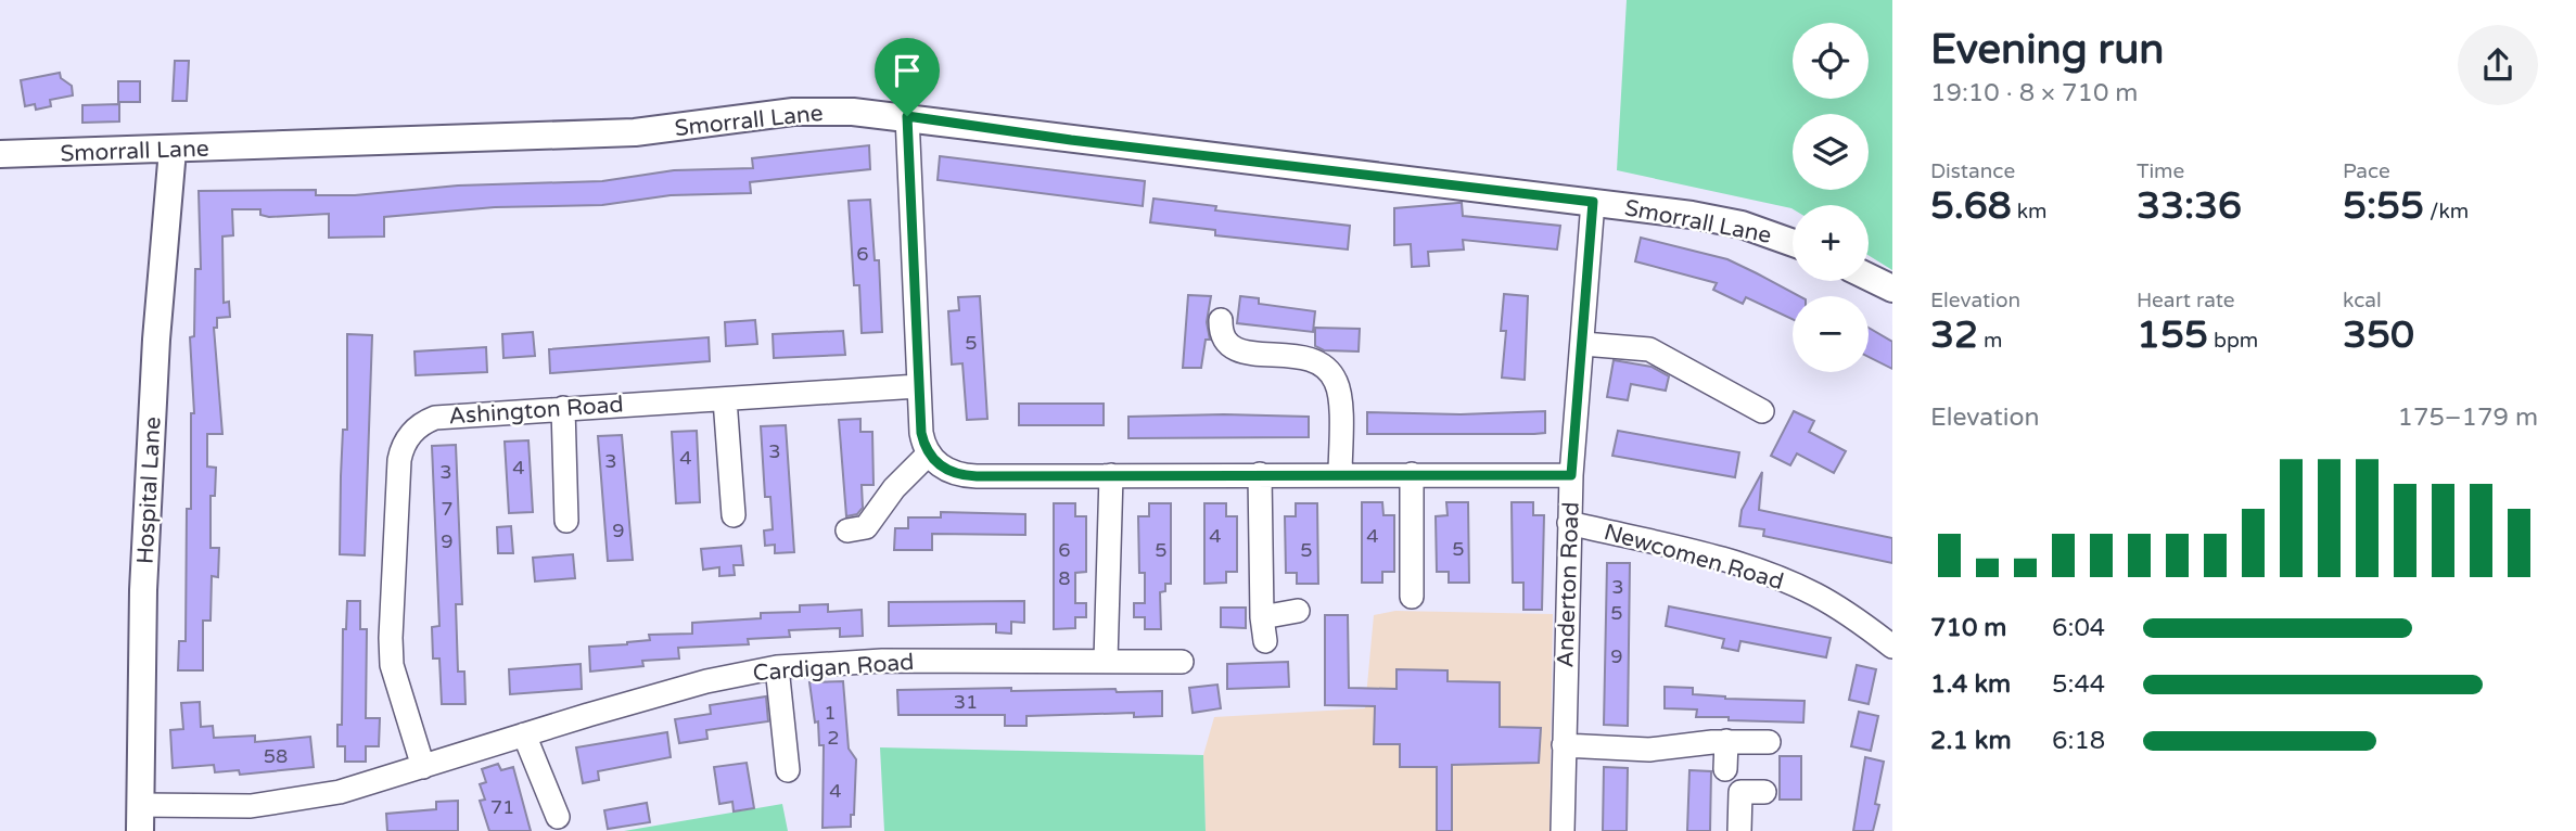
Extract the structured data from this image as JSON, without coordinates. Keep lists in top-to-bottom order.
{
  "streets": {
    "street": [
      "Smorrall Lane",
      "Ashington Road",
      "Hospital Lane",
      "Newcomen Road",
      "Anderton Road",
      "Cardigan Road"
    ]
  },
  "crossings": [
    ["Smorrall Lane", "Hospital Lane"],
    ["Smorrall Lane", "Anderton Road"],
    ["Ashington Road", "Cardigan Road"],
    ["Hospital Lane", "Cardigan Road"],
    ["Newcomen Road", "Anderton Road"]
  ],
  "house_numbers": [
    "6",
    "5",
    "3",
    "4",
    "3",
    "4",
    "3",
    "7",
    "9",
    "4",
    "4",
    "9",
    "5",
    "6",
    "5",
    "5",
    "8",
    "3",
    "5",
    "9",
    "31",
    "1",
    "2",
    "58",
    "4",
    "71"
  ],
  "page": {
    "heading": ["Evening run", "19:10 · 8 × 710 m"],
    "map_buttons": ["+", "−"],
    "stats": [
      ["Distance", "5.68 km"],
      ["Time", "33:36"],
      ["Pace", "5:55 /km"],
      ["Elevation", "32 m"],
      ["Heart rate", "155 bpm"],
      ["kcal", "350"]
    ],
    "chart": ["Elevation", "175–179 m"],
    "list": [
      {
        "name": "710 m",
        "note": "6:04"
      },
      {
        "name": "1.4 km",
        "note": "5:44"
      },
      {
        "name": "2.1 km",
        "note": "6:18"
      }
    ]
  }
}
